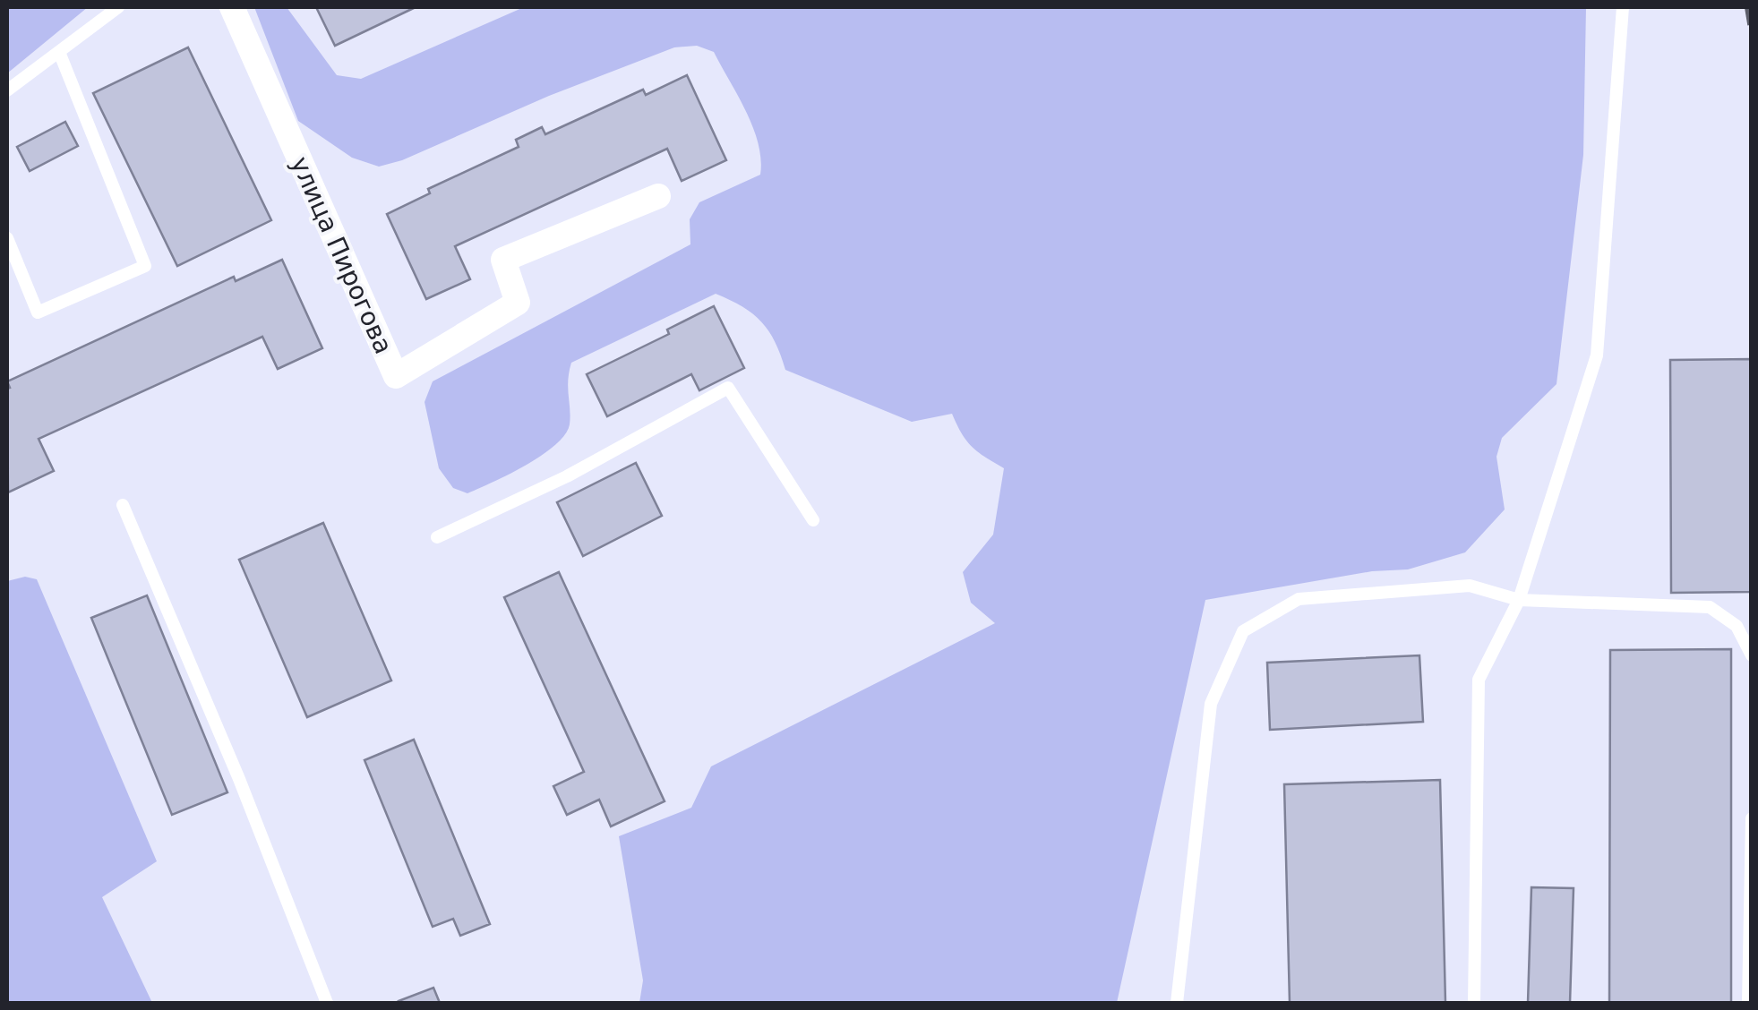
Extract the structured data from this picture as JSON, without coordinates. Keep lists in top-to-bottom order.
{
  "streets": {
    "street": ["улица Пирогова"]
  }
}
